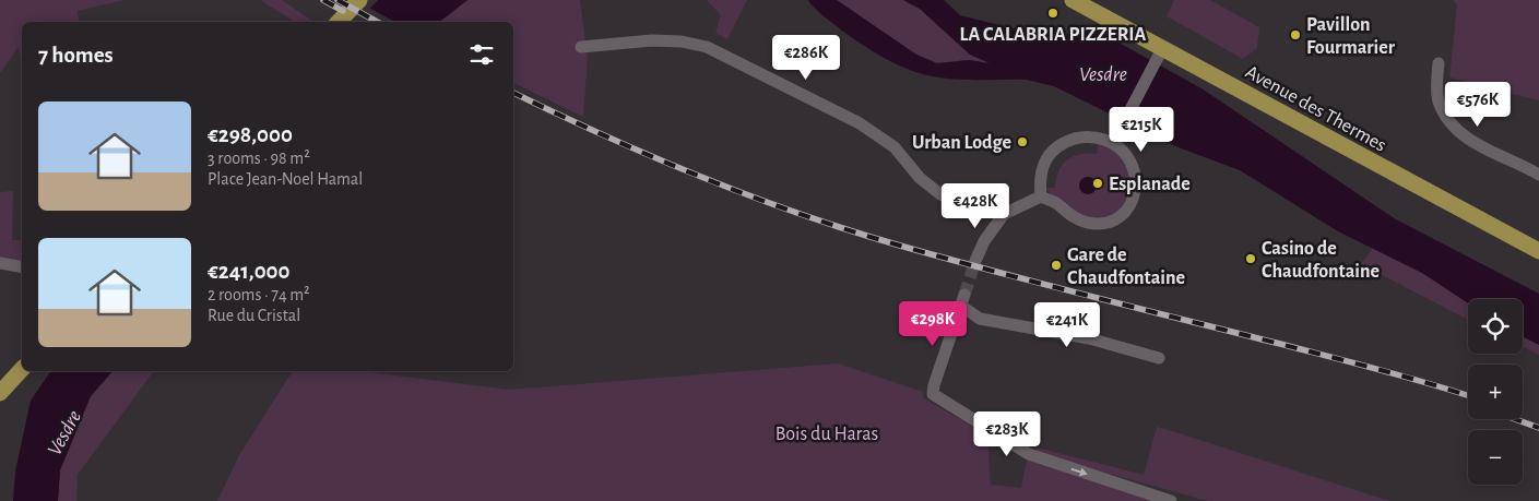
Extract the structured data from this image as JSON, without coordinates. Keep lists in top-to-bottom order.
{
  "streets": {
    "main road": ["Avenue des Thermes"]
  },
  "water": ["Vesdre"],
  "parks": ["Bois du Haras"],
  "places": [
    "LA CALABRIA PIZZERIA",
    "Pavillon Fourmarier",
    "Urban Lodge",
    "Esplanade",
    "Casino de Chaudfontaine",
    "Gare de Chaudfontaine"
  ],
  "page": {
    "heading": "7 homes",
    "price": [
      "€286K",
      "€576K",
      "€215K",
      "€428K",
      "€298K",
      "€241K",
      "€283K"
    ],
    "list": [
      {
        "name": "€298,000",
        "note": "3 rooms · 98 m² · Place Jean-Noel Hamal"
      },
      {
        "name": "€241,000",
        "note": "2 rooms · 74 m² · Rue du Cristal"
      }
    ],
    "map_buttons": ["+", "−"]
  }
}
